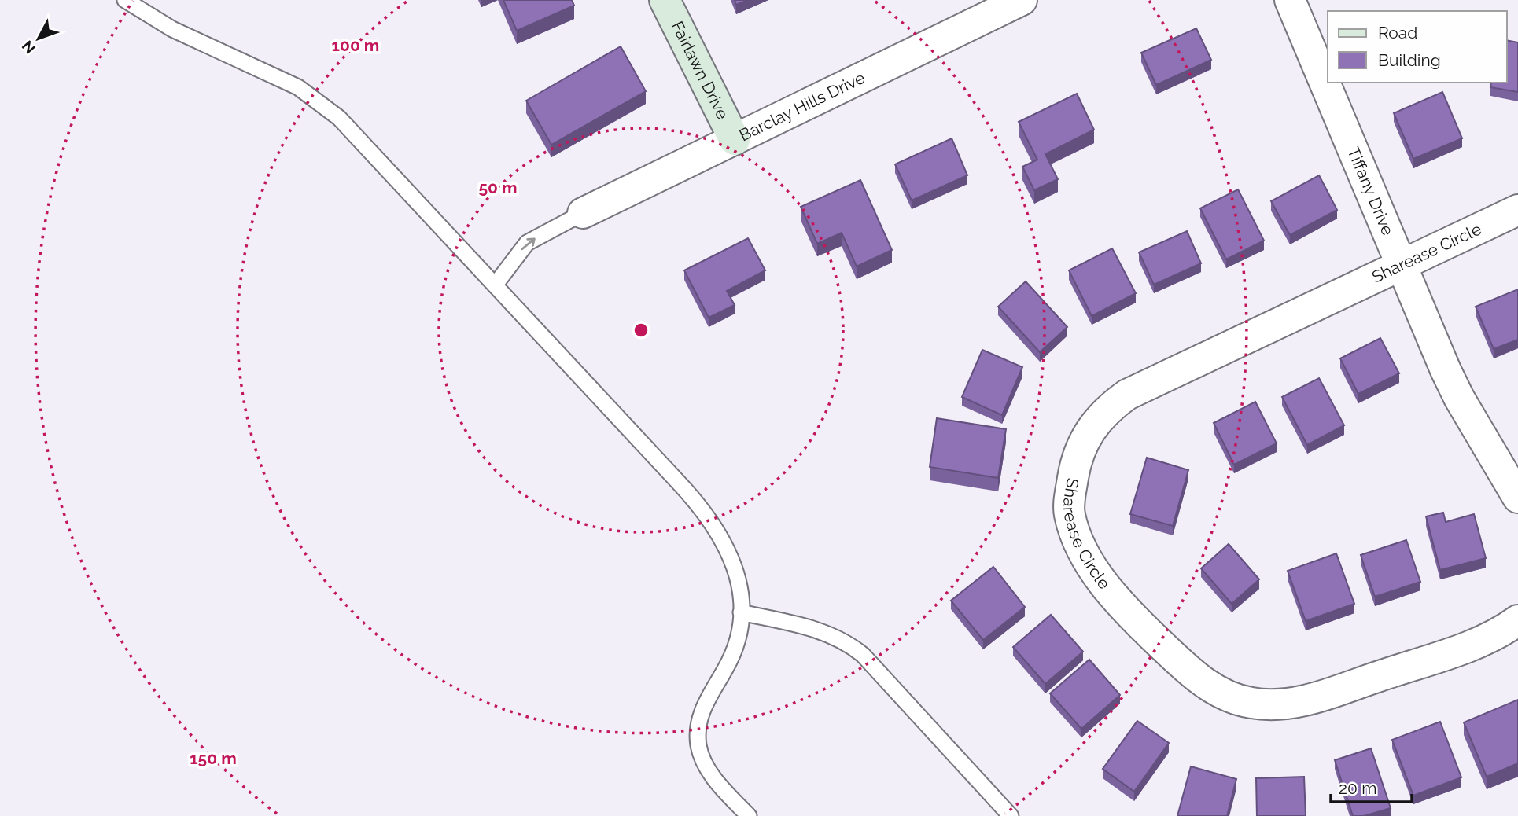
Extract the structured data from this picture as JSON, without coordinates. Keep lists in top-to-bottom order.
{
  "streets": {
    "street": [
      "Fairlawn Drive",
      "Barclay Hills Drive",
      "Tiffany Drive",
      "Sharease Circle"
    ]
  },
  "crossings": [
    ["Fairlawn Drive", "Barclay Hills Drive"],
    ["Tiffany Drive", "Sharease Circle"]
  ],
  "legend": ["Road", "Building"],
  "scale_bar": "20 m",
  "north": "bottom left",
  "rings": ["100 m", "50 m", "150 m"]
}
